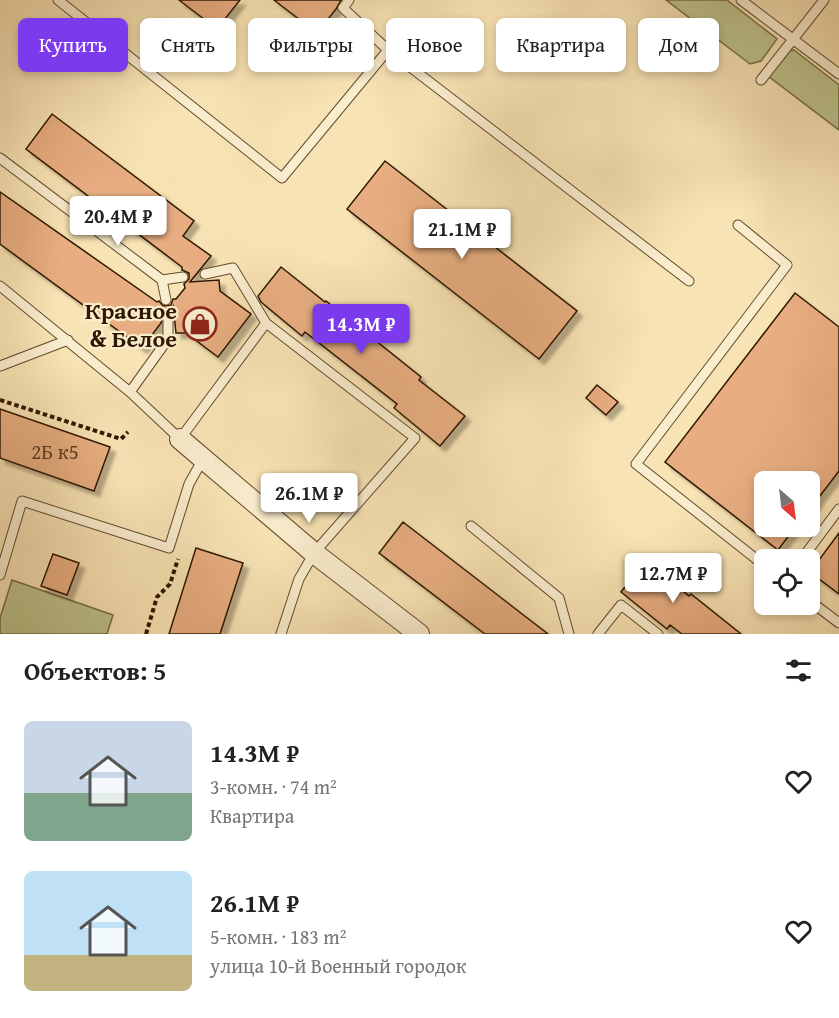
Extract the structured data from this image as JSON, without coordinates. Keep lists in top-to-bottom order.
{
  "places": {
    "shop": ["Красное & Белое"]
  },
  "house_numbers": ["2Б к5"],
  "north": "bottom right",
  "page": {
    "chip": [
      "Купить",
      "Снять",
      "Фильтры",
      "Новое",
      "Квартира",
      "Дом"
    ],
    "price": [
      "20.4M ₽",
      "21.1M ₽",
      "14.3M ₽",
      "26.1M ₽",
      "12.7M ₽"
    ],
    "heading": "Объектов: 5",
    "list": [
      {
        "name": "14.3M ₽",
        "note": "3-комн. · 74 m² · Квартира"
      },
      {
        "name": "26.1M ₽",
        "note": "5-комн. · 183 m² · улица 10-й Военный городок"
      }
    ]
  }
}
